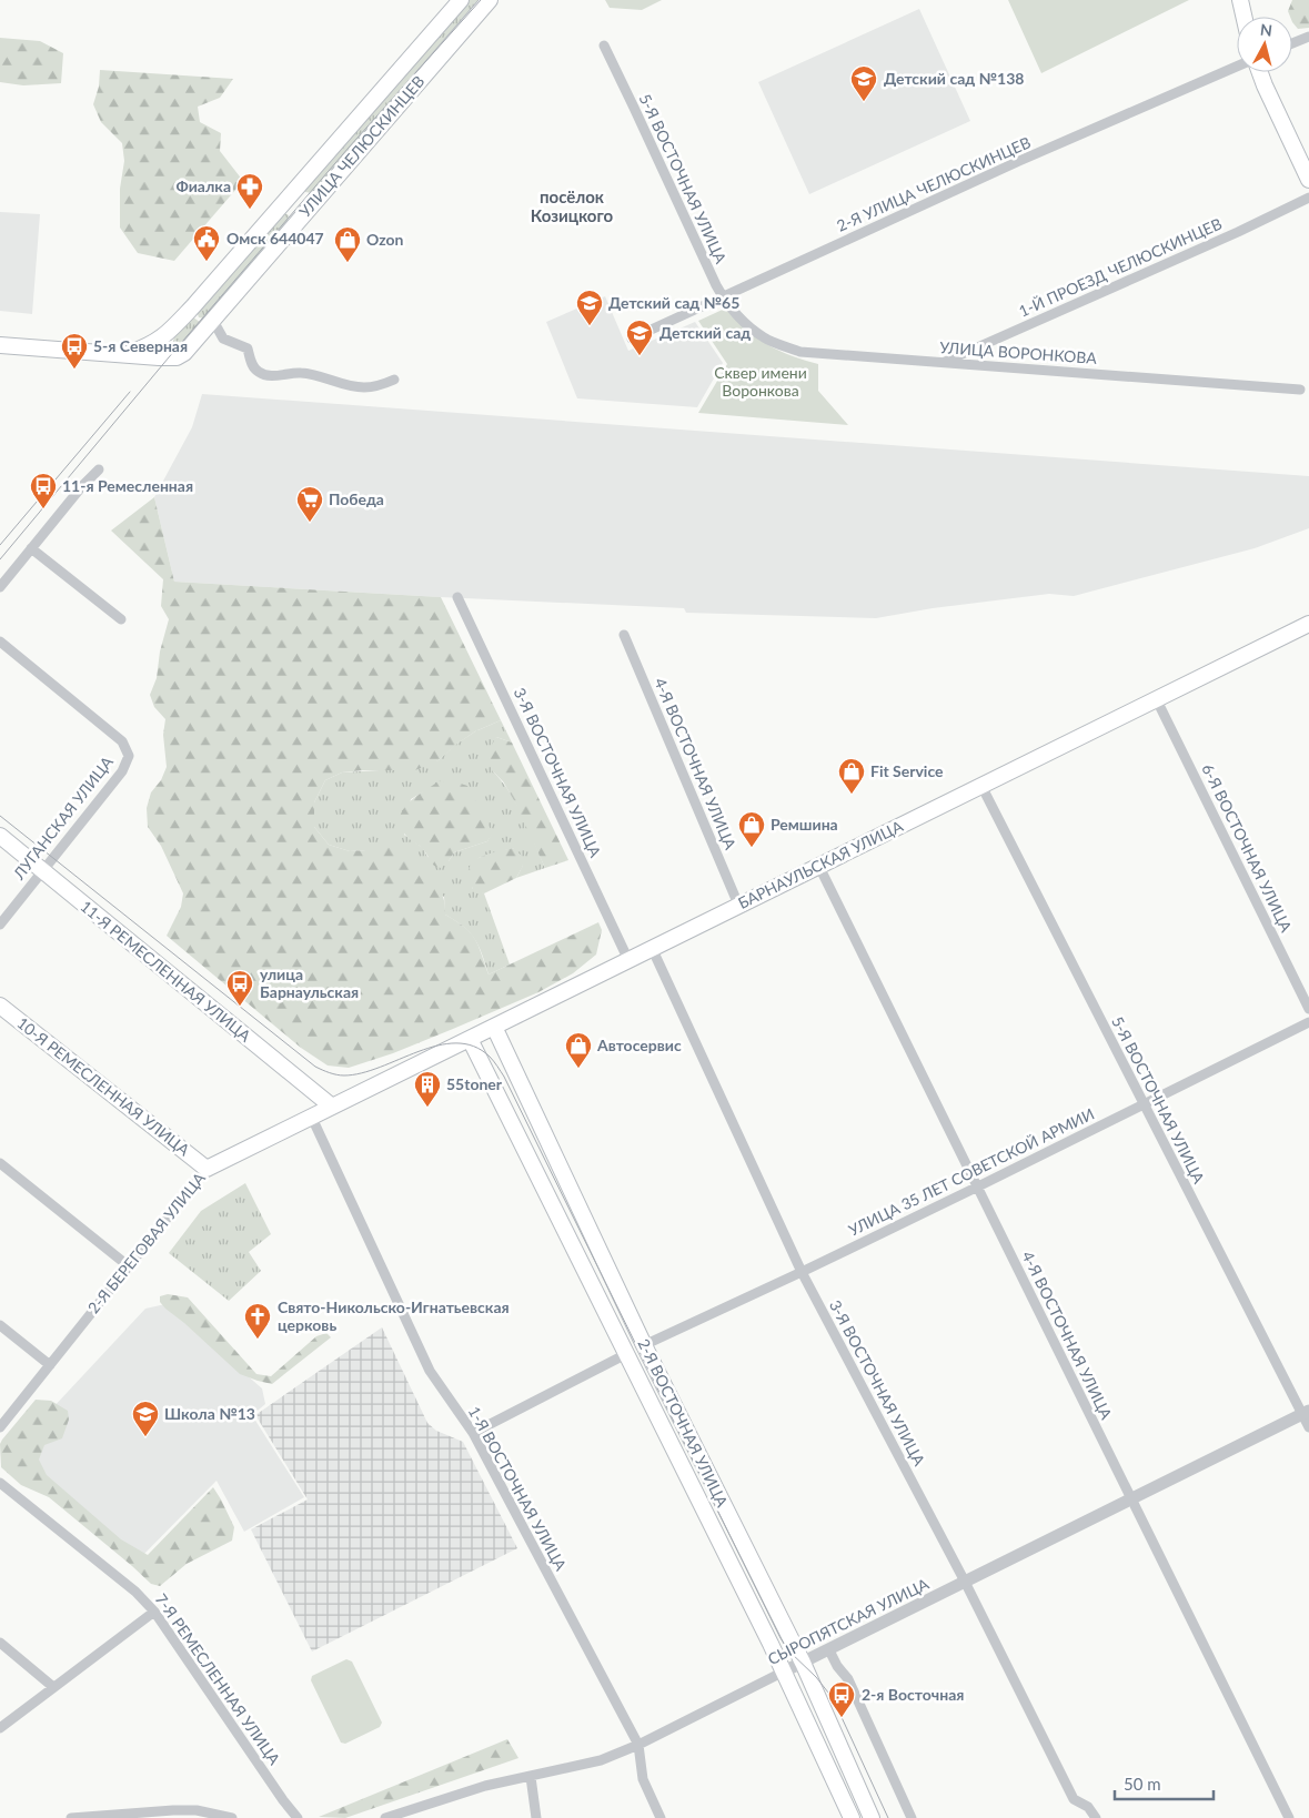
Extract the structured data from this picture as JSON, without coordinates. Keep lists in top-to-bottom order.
{
  "streets": {
    "main road": [
      "УЛИЦА ЧЕЛЮСКИНЦЕВ",
      "БАРНАУЛЬСКАЯ УЛИЦА",
      "11-Я РЕМЕСЛЕННАЯ УЛИЦА",
      "10-Я РЕМЕСЛЕННАЯ УЛИЦА",
      "2-Я БЕРЕГОВАЯ УЛИЦА",
      "2-Я ВОСТОЧНАЯ УЛИЦА"
    ],
    "street": [
      "5-Я ВОСТОЧНАЯ УЛИЦА",
      "2-Я УЛИЦА ЧЕЛЮСКИНЦЕВ",
      "1-Й ПРОЕЗД ЧЕЛЮСКИНЦЕВ",
      "УЛИЦА ВОРОНКОВА",
      "4-Я ВОСТОЧНАЯ УЛИЦА",
      "3-Я ВОСТОЧНАЯ УЛИЦА",
      "ЛУГАНСКАЯ УЛИЦА",
      "6-Я ВОСТОЧНАЯ УЛИЦА",
      "УЛИЦА 35 ЛЕТ СОВЕТСКОЙ АРМИИ",
      "1-Я ВОСТОЧНАЯ УЛИЦА",
      "СЫРОПЯТСКАЯ УЛИЦА",
      "7-Я РЕМЕСЛЕННАЯ УЛИЦА"
    ]
  },
  "crossings": [
    ["5-Я ВОСТОЧНАЯ УЛИЦА", "2-Я УЛИЦА ЧЕЛЮСКИНЦЕВ"],
    ["5-Я ВОСТОЧНАЯ УЛИЦА", "УЛИЦА ВОРОНКОВА"],
    ["5-Я ВОСТОЧНАЯ УЛИЦА", "БАРНАУЛЬСКАЯ УЛИЦА"],
    ["5-Я ВОСТОЧНАЯ УЛИЦА", "УЛИЦА 35 ЛЕТ СОВЕТСКОЙ АРМИИ"],
    ["5-Я ВОСТОЧНАЯ УЛИЦА", "СЫРОПЯТСКАЯ УЛИЦА"],
    ["1-Й ПРОЕЗД ЧЕЛЮСКИНЦЕВ", "УЛИЦА ВОРОНКОВА"],
    ["4-Я ВОСТОЧНАЯ УЛИЦА", "БАРНАУЛЬСКАЯ УЛИЦА"],
    ["4-Я ВОСТОЧНАЯ УЛИЦА", "УЛИЦА 35 ЛЕТ СОВЕТСКОЙ АРМИИ"],
    ["4-Я ВОСТОЧНАЯ УЛИЦА", "СЫРОПЯТСКАЯ УЛИЦА"],
    ["3-Я ВОСТОЧНАЯ УЛИЦА", "БАРНАУЛЬСКАЯ УЛИЦА"],
    ["3-Я ВОСТОЧНАЯ УЛИЦА", "УЛИЦА 35 ЛЕТ СОВЕТСКОЙ АРМИИ"],
    ["3-Я ВОСТОЧНАЯ УЛИЦА", "СЫРОПЯТСКАЯ УЛИЦА"],
    ["ЛУГАНСКАЯ УЛИЦА", "11-Я РЕМЕСЛЕННАЯ УЛИЦА"],
    ["6-Я ВОСТОЧНАЯ УЛИЦА", "БАРНАУЛЬСКАЯ УЛИЦА"],
    ["БАРНАУЛЬСКАЯ УЛИЦА", "11-Я РЕМЕСЛЕННАЯ УЛИЦА"],
    ["БАРНАУЛЬСКАЯ УЛИЦА", "2-Я БЕРЕГОВАЯ УЛИЦА"],
    ["БАРНАУЛЬСКАЯ УЛИЦА", "2-Я ВОСТОЧНАЯ УЛИЦА"],
    ["11-Я РЕМЕСЛЕННАЯ УЛИЦА", "2-Я БЕРЕГОВАЯ УЛИЦА"],
    ["10-Я РЕМЕСЛЕННАЯ УЛИЦА", "2-Я БЕРЕГОВАЯ УЛИЦА"],
    ["УЛИЦА 35 ЛЕТ СОВЕТСКОЙ АРМИИ", "2-Я ВОСТОЧНАЯ УЛИЦА"],
    ["2-Я БЕРЕГОВАЯ УЛИЦА", "1-Я ВОСТОЧНАЯ УЛИЦА"],
    ["2-Я ВОСТОЧНАЯ УЛИЦА", "СЫРОПЯТСКАЯ УЛИЦА"],
    ["1-Я ВОСТОЧНАЯ УЛИЦА", "СЫРОПЯТСКАЯ УЛИЦА"]
  ],
  "districts": ["посёлок Козицкого"],
  "parks": ["Сквер имени Воронкова"],
  "places": {
    "school or university": [
      "Детский сад №138",
      "Детский сад №65",
      "Детский сад",
      "Школа №13"
    ],
    "pharmacy": ["Фиалка"],
    "public building": ["Омск 644047"],
    "shop": [
      "Ozon",
      "Fit Service",
      "Ремшина",
      "Автосервис"
    ],
    "bus stop": [
      "5-я Северная",
      "11-я Ремесленная",
      "улица Барнаульская",
      "2-я Восточная"
    ],
    "supermarket": ["Победа"],
    "building": ["55toner"],
    "church": ["Свято-Никольско-Игнатьевская церковь"]
  },
  "scale_bar": "50 m",
  "north": "top"
}
